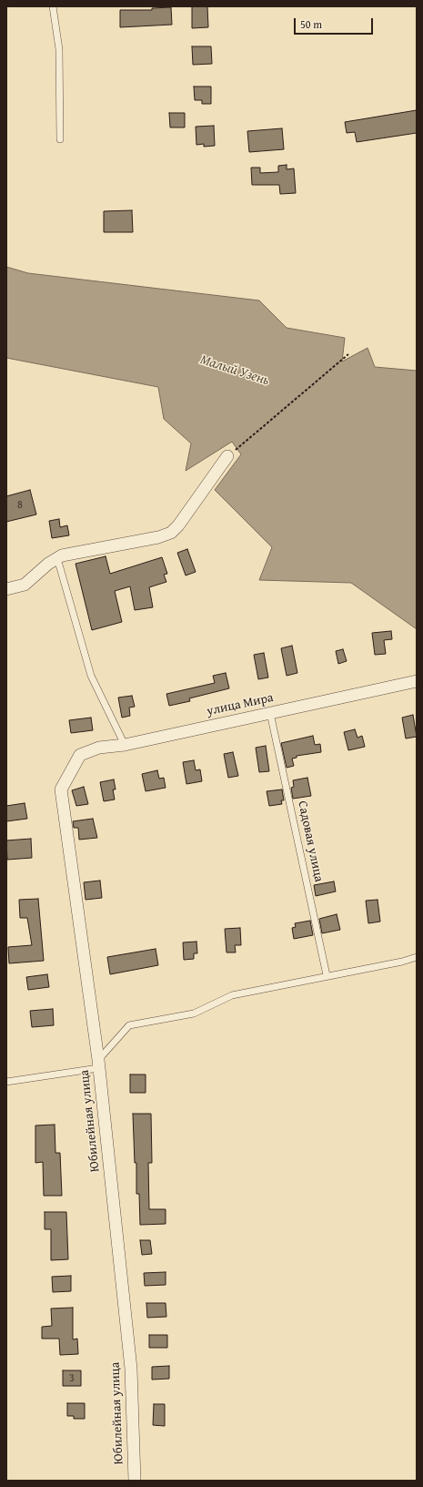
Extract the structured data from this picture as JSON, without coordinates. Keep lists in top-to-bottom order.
{
  "streets": {
    "street": ["улица Мира", "Юбилейная улица"],
    "lane": ["Садовая улица"]
  },
  "crossings": [
    ["улица Мира", "Садовая улица"],
    ["улица Мира", "Юбилейная улица"]
  ],
  "water": ["Малый Узень"],
  "house_numbers": ["8", "3"],
  "scale_bar": "50 m"
}
